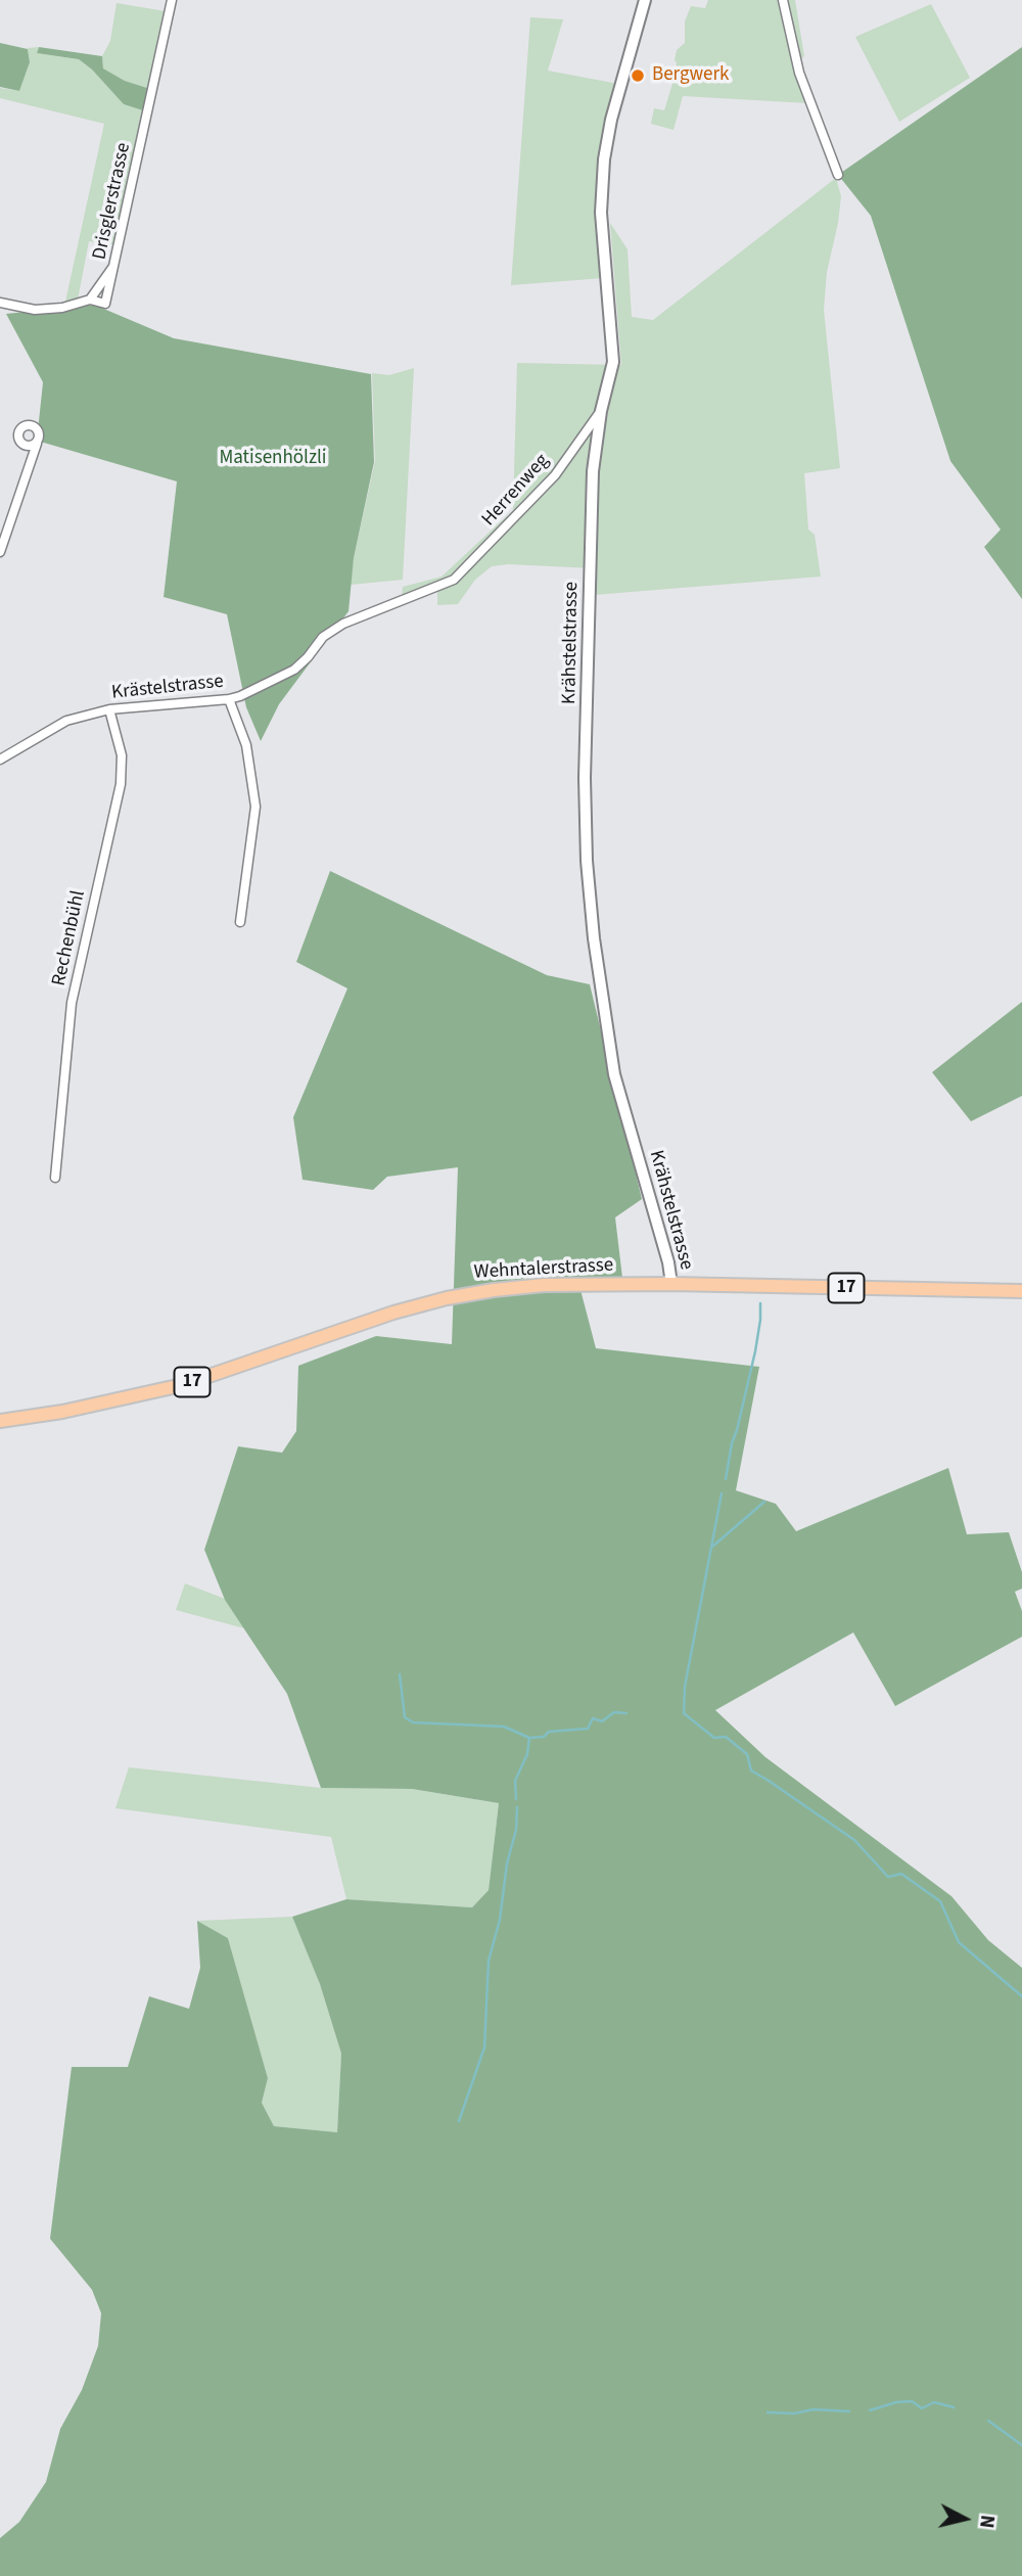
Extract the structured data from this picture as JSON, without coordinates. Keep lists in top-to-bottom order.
{
  "streets": {
    "main road": ["Krähstelstrasse", "Wehntalerstrasse", "17"],
    "street": [
      "Drisglerstrasse",
      "Herrenweg",
      "Krästelstrasse",
      "Rechenbühl"
    ]
  },
  "crossings": [
    ["Herrenweg", "Krähstelstrasse"],
    ["Herrenweg", "Krästelstrasse"],
    ["Krähstelstrasse", "Wehntalerstrasse"],
    ["Krästelstrasse", "Rechenbühl"]
  ],
  "parks": ["Matisenhölzli"],
  "places": ["Bergwerk"],
  "north": "right"
}
